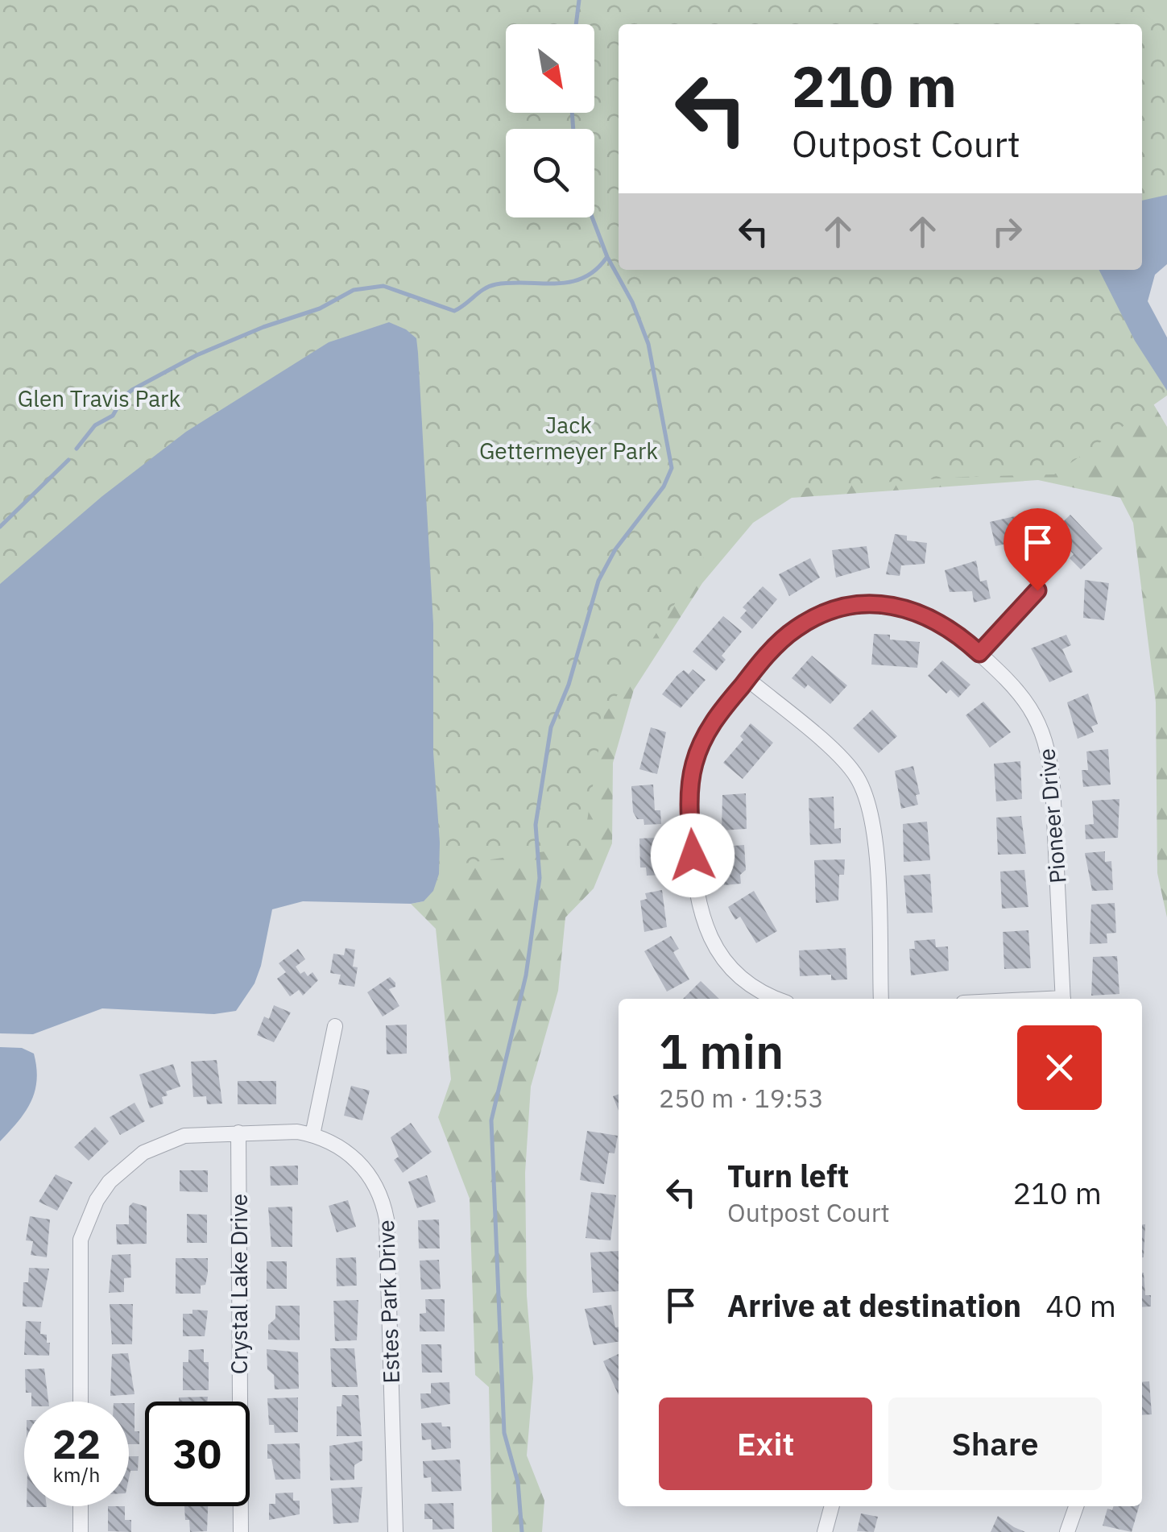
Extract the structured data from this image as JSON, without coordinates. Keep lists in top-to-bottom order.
{
  "streets": {
    "street": ["Pioneer Drive", "Crystal Lake Drive", "Estes Park Drive"]
  },
  "parks": ["Glen Travis Park", "Jack Gettermeyer Park"],
  "north": "bottom right",
  "page": {
    "turn": ["210 m", "Outpost Court"],
    "heading": ["1 min", "250 m · 19:53"],
    "list": [
      {
        "name": "Turn left",
        "note": "Outpost Court",
        "value": "210 m"
      },
      {
        "name": "Arrive at destination",
        "value": "40 m"
      }
    ],
    "buttons": ["Exit", "Share"],
    "speed": "22 km/h",
    "limit": "30"
  }
}
